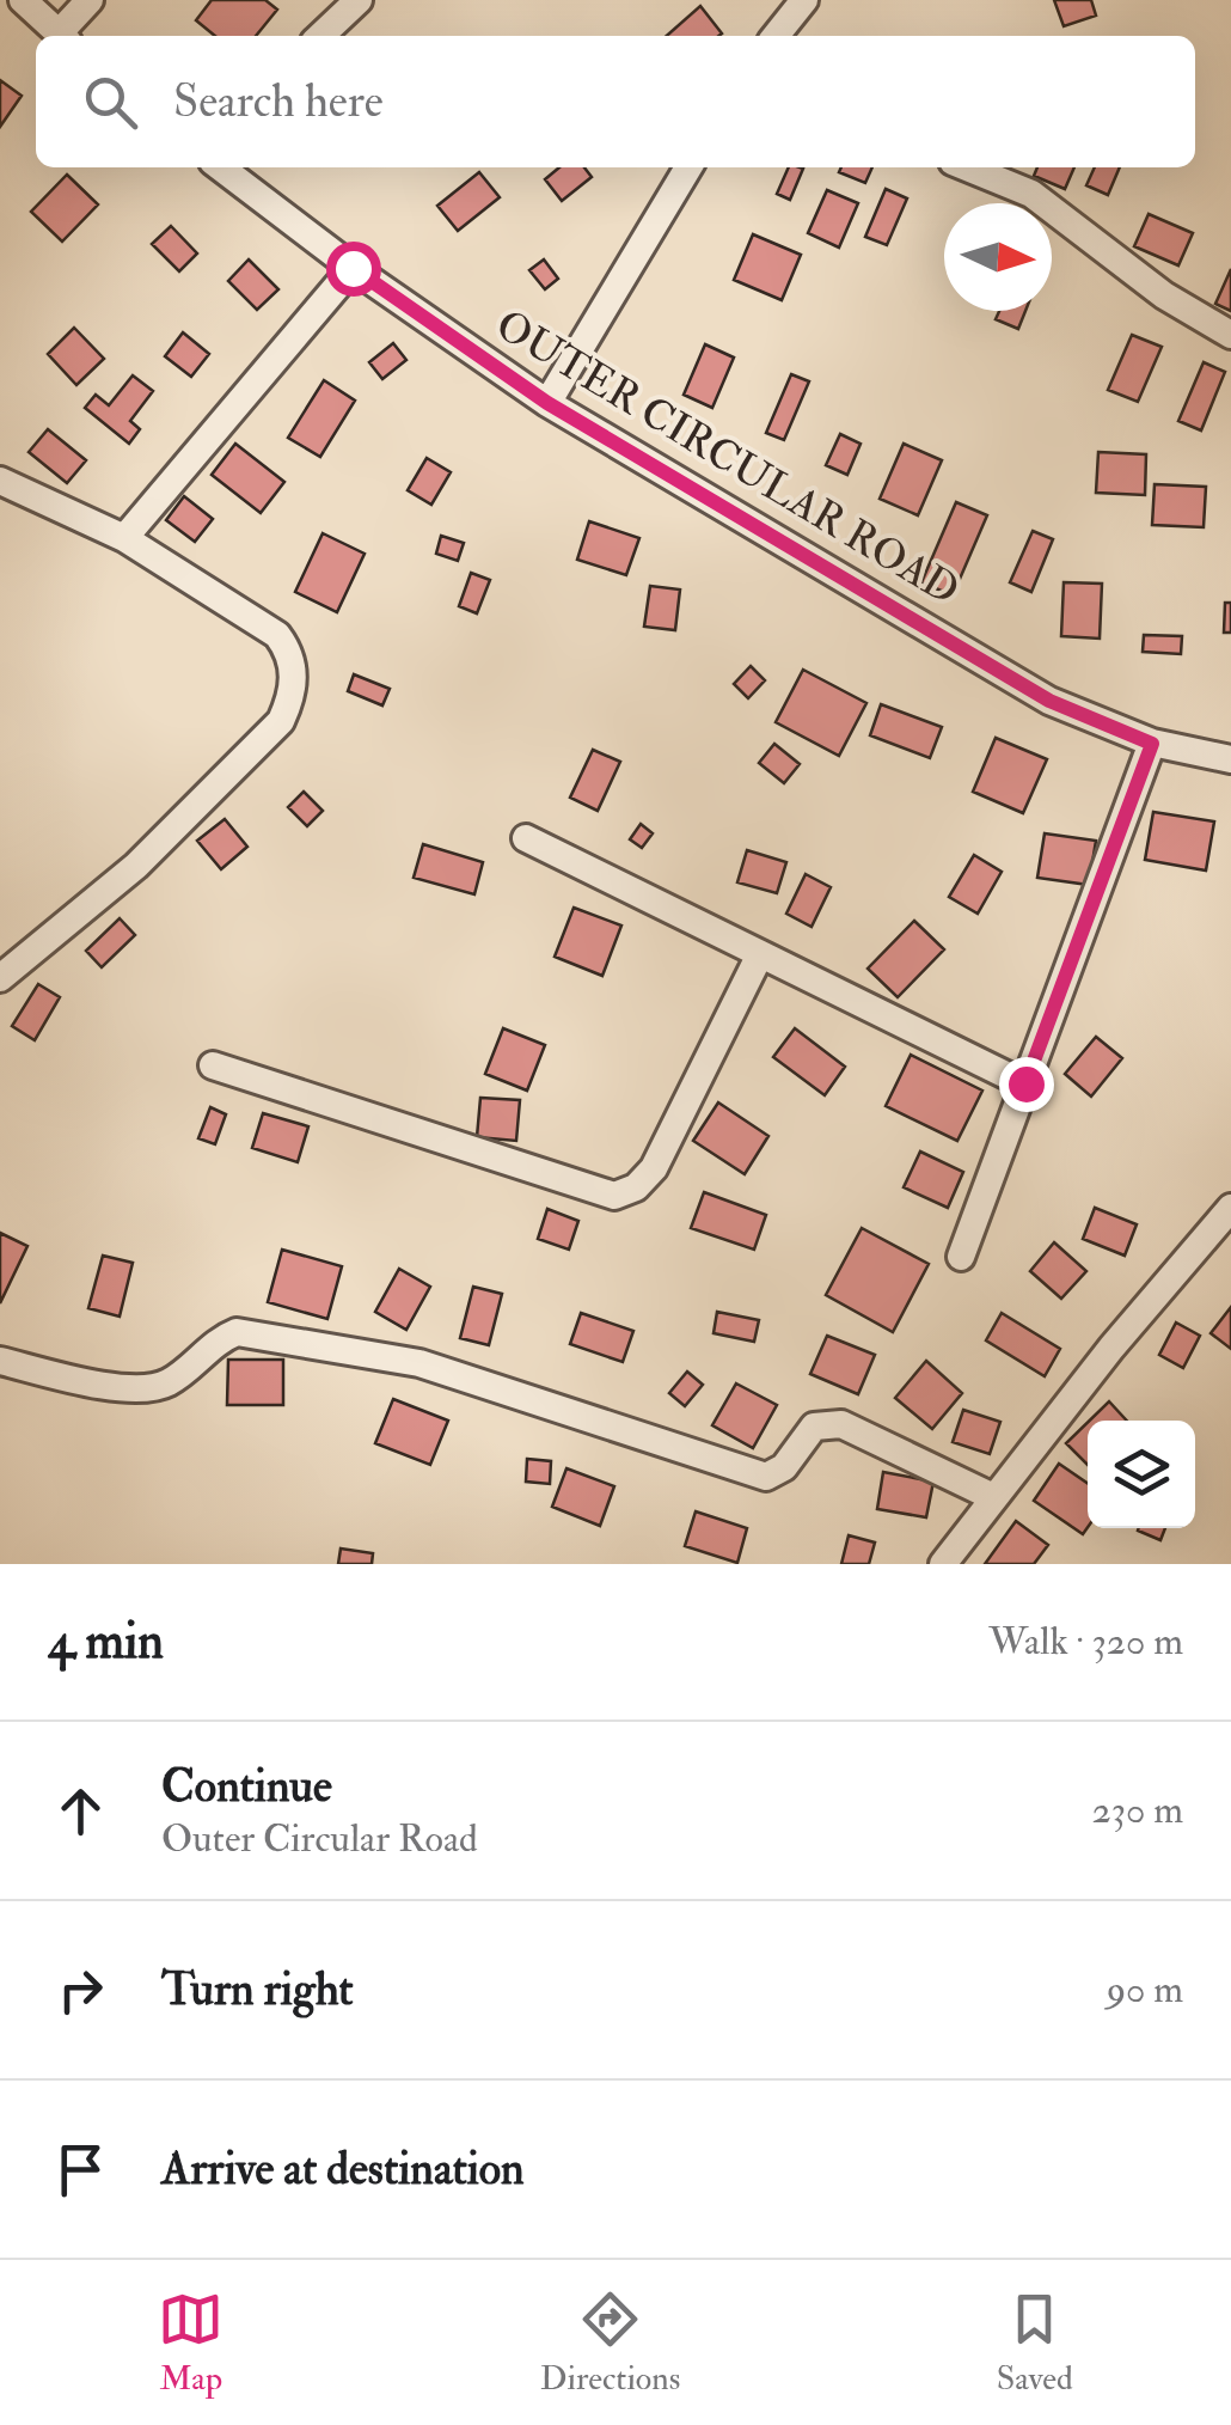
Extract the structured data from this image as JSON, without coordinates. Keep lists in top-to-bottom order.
{
  "streets": {
    "street": ["OUTER CIRCULAR ROAD"]
  },
  "north": "right",
  "page": {
    "search": "Search here",
    "heading": ["4 min", "Walk · 320 m"],
    "list": [
      ["Continue", "Outer Circular Road", "230 m"],
      ["Turn right", "90 m"],
      "Arrive at destination"
    ],
    "nav": ["Map", "Directions", "Saved"]
  }
}
